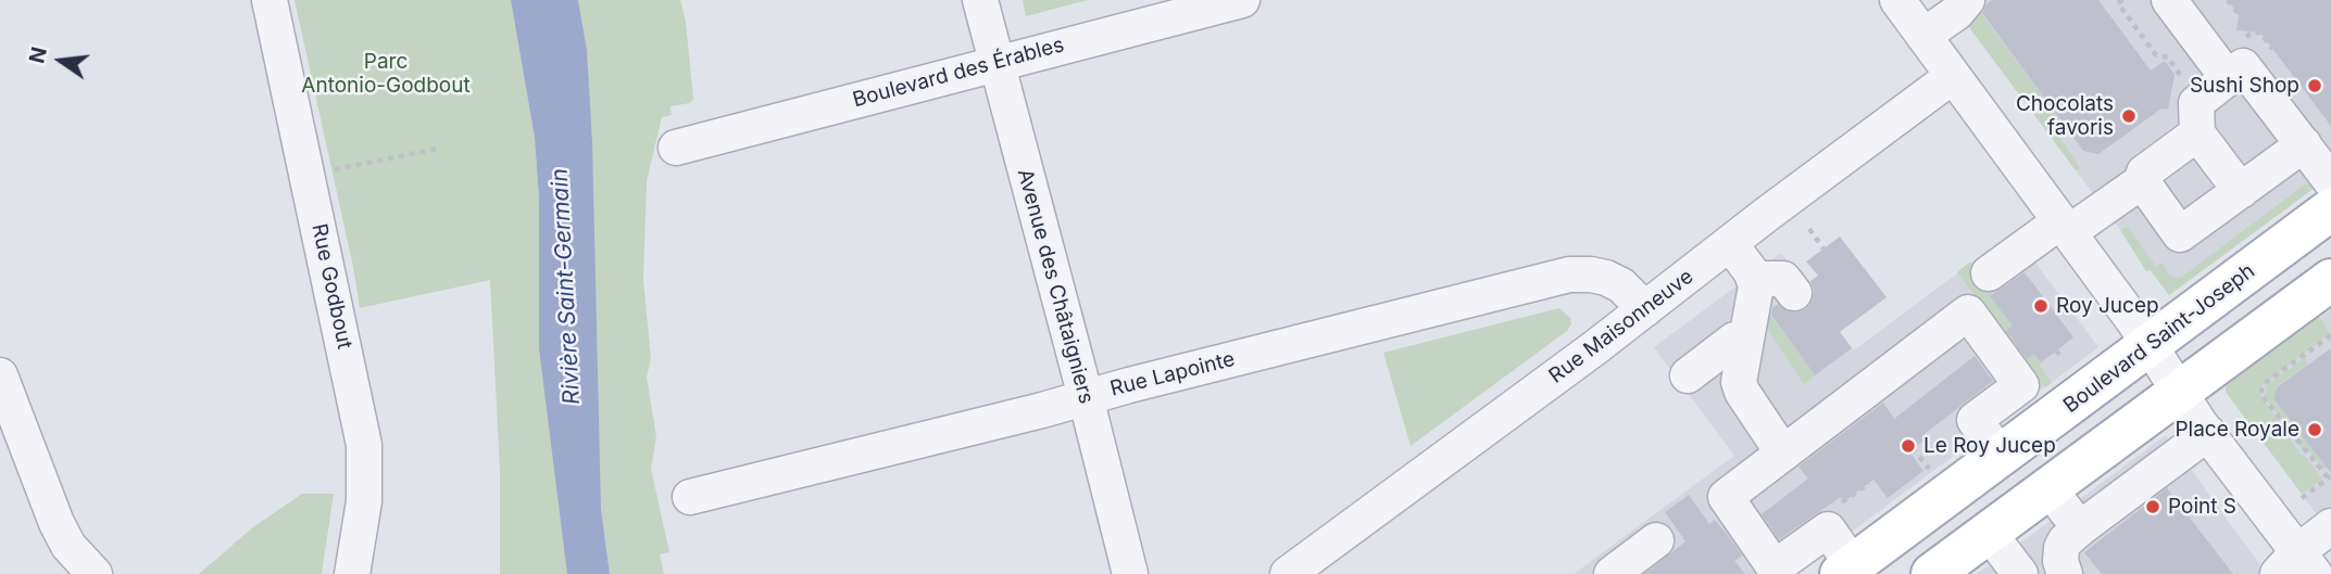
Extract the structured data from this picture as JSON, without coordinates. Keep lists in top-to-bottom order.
{
  "streets": {
    "main road": ["Boulevard Saint-Joseph"],
    "street": [
      "Boulevard des Érables",
      "Rue Godbout",
      "Avenue des Châtaigniers",
      "Rue Maisonneuve",
      "Rue Lapointe"
    ]
  },
  "crossings": [
    ["Boulevard des Érables", "Avenue des Châtaigniers"],
    ["Avenue des Châtaigniers", "Rue Lapointe"],
    ["Rue Maisonneuve", "Rue Lapointe"]
  ],
  "water": ["Rivière Saint-Germain"],
  "parks": ["Parc Antonio-Godbout"],
  "places": [
    "Sushi Shop",
    "Chocolats favoris",
    "Roy Jucep",
    "Place Royale",
    "Le Roy Jucep",
    "Point S"
  ],
  "north": "left"
}
